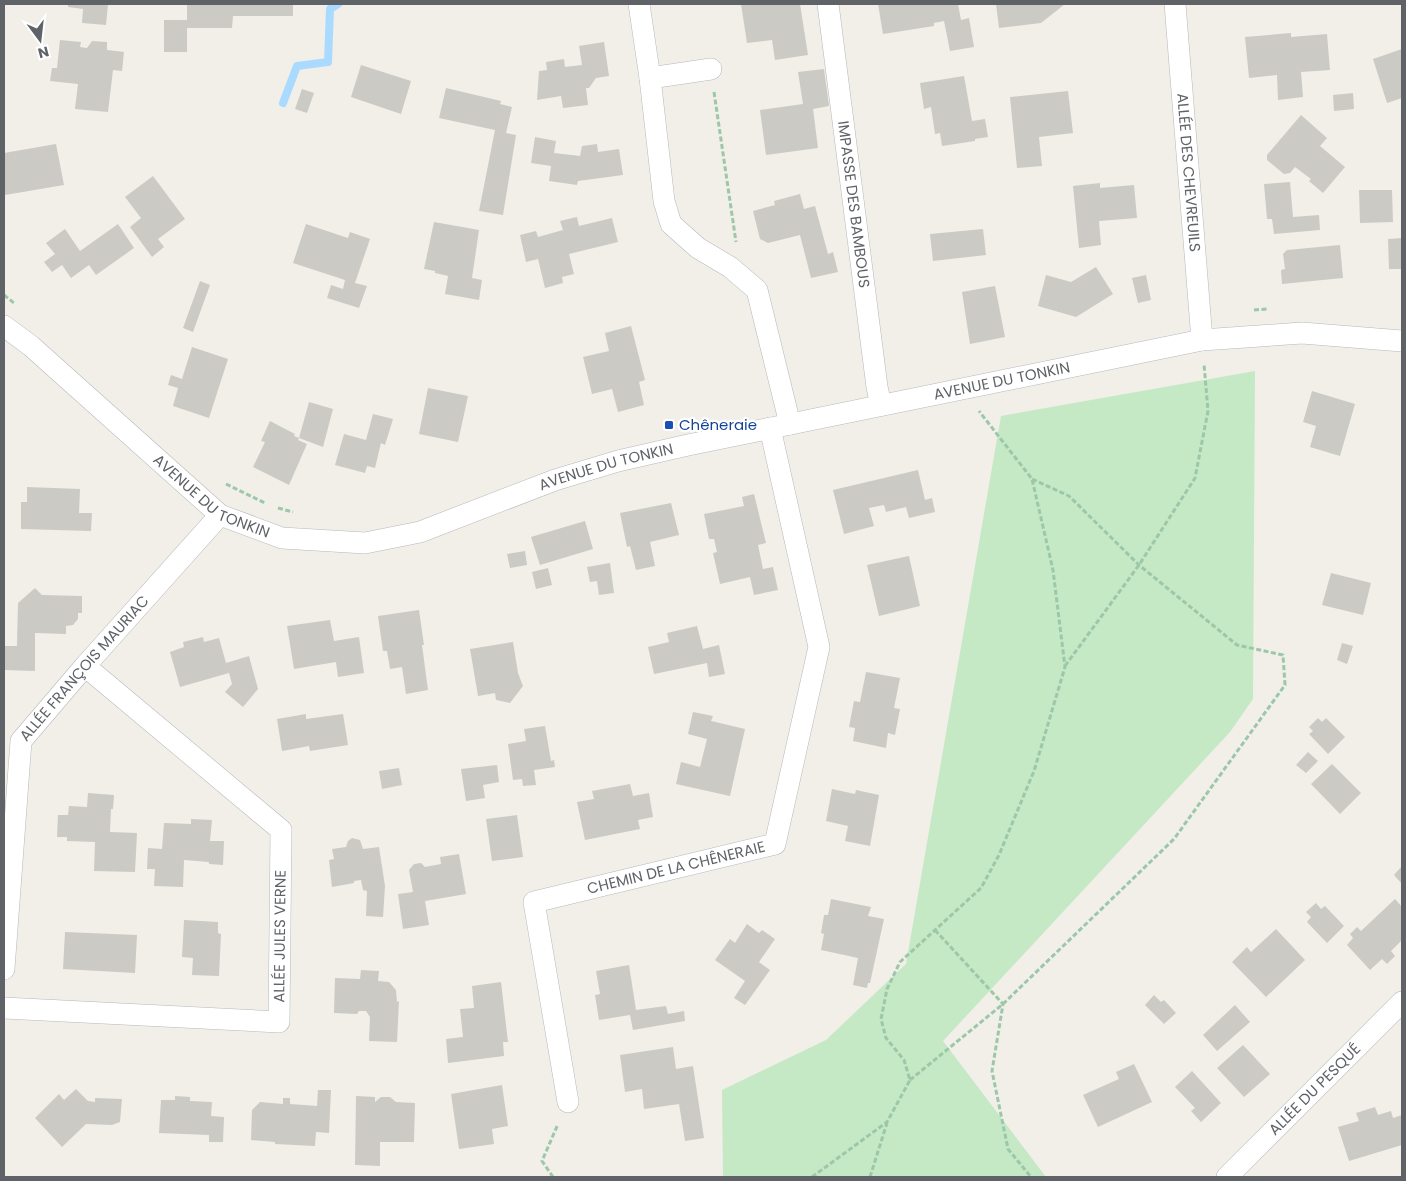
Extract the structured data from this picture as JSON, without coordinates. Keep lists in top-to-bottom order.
{
  "streets": {
    "street": [
      "ALLÉE DES CHEVREUILS",
      "IMPASSE DES BAMBOUS",
      "AVENUE DU TONKIN",
      "ALLÉE FRANÇOIS MAURIAC",
      "CHEMIN DE LA CHÊNERAIE",
      "ALLÉE JULES VERNE",
      "ALLÉE DU PESQUÉ"
    ]
  },
  "crossings": [
    ["ALLÉE DES CHEVREUILS", "AVENUE DU TONKIN"],
    ["IMPASSE DES BAMBOUS", "AVENUE DU TONKIN"],
    ["AVENUE DU TONKIN", "ALLÉE FRANÇOIS MAURIAC"],
    ["AVENUE DU TONKIN", "CHEMIN DE LA CHÊNERAIE"],
    ["ALLÉE FRANÇOIS MAURIAC", "ALLÉE JULES VERNE"]
  ],
  "places": {
    "transit": ["Chêneraie"]
  },
  "north": "bottom"
}
